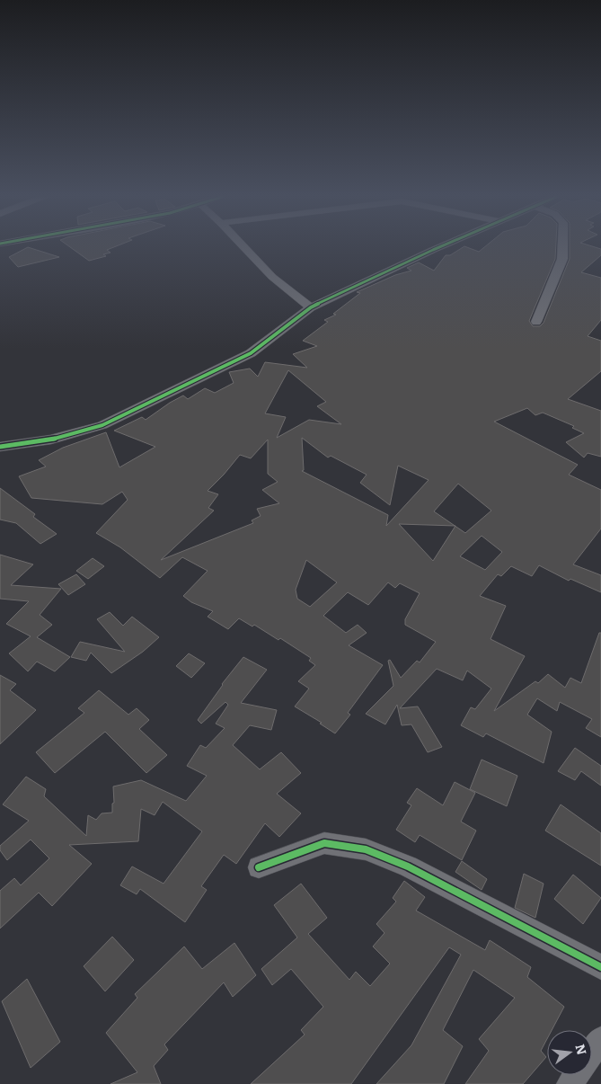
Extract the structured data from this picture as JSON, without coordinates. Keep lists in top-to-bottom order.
{
  "north": "right"
}
